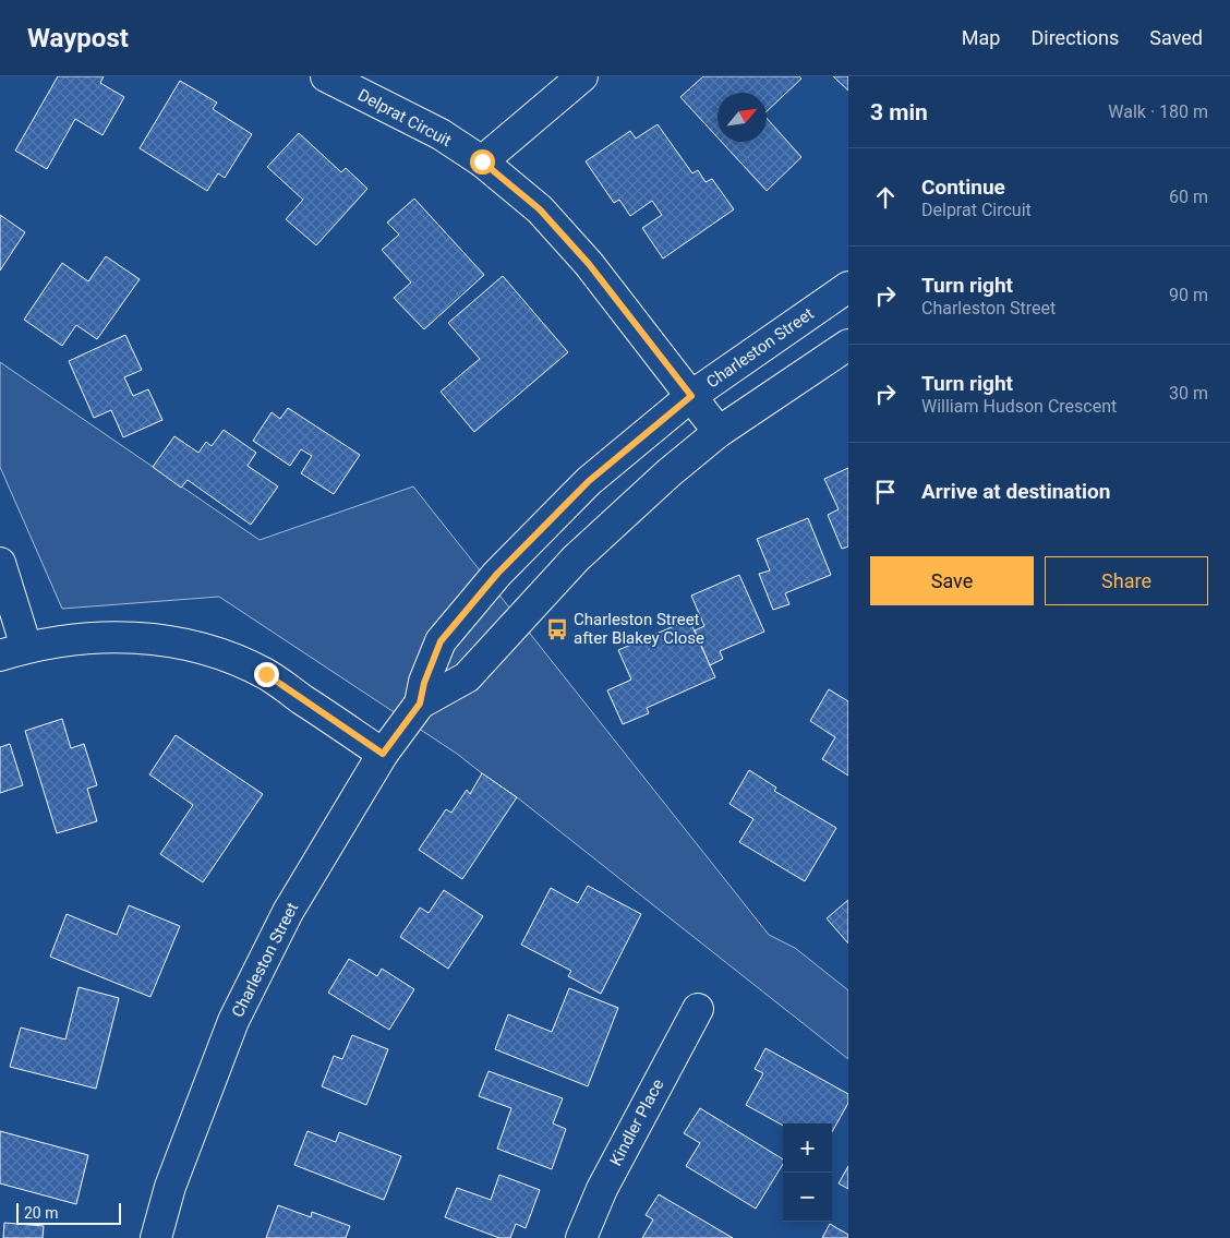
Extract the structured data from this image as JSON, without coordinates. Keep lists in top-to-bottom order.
{
  "streets": {
    "street": ["Delprat Circuit", "Charleston Street", "Kindler Place"]
  },
  "crossings": [
    ["Delprat Circuit", "Charleston Street"]
  ],
  "places": {
    "bus stop": ["Charleston Street after Blakey Close"]
  },
  "scale_bar": "20 m",
  "north": "top right",
  "page": {
    "header": "Waypost",
    "nav": ["Map", "Directions", "Saved"],
    "heading": ["3 min", "Walk · 180 m"],
    "list": [
      ["Continue", "Delprat Circuit", "60 m"],
      ["Turn right", "Charleston Street", "90 m"],
      ["Turn right", "William Hudson Crescent", "30 m"],
      "Arrive at destination"
    ],
    "buttons": ["Save", "Share"],
    "map_buttons": ["+", "−"],
    "scale": "20 m"
  }
}
